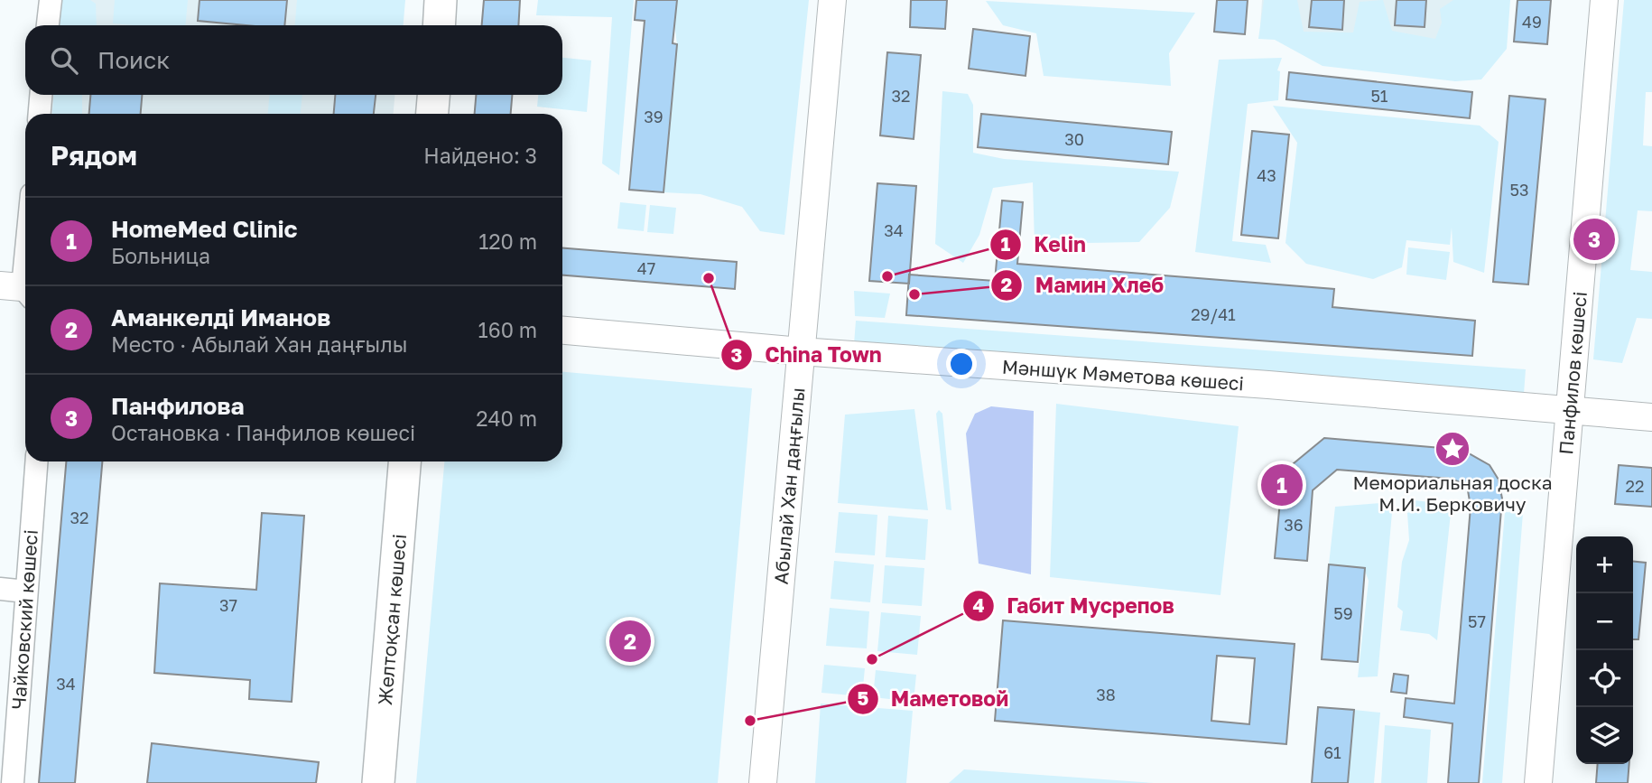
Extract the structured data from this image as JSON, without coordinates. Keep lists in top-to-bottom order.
{
  "streets": {
    "main road": ["Желтоқсан көшесі"],
    "street": [
      "Панфилов көшесі",
      "Мәншүк Мәметова көшесі",
      "Абылай Хан даңғылы",
      "Чайковский көшесі"
    ]
  },
  "crossings": [
    ["Панфилов көшесі", "Мәншүк Мәметова көшесі"],
    ["Мәншүк Мәметова көшесі", "Абылай Хан даңғылы"]
  ],
  "places": {
    "other": [
      "Kelin",
      "China Town",
      "Мамин Хлеб",
      "Габит Мусрепов",
      "Маметовой"
    ],
    "place": ["Мемориальная доска М.И. Берковичу"]
  },
  "house_numbers": [
    "49",
    "32",
    "51",
    "39",
    "30",
    "43",
    "53",
    "34",
    "47",
    "29/41",
    "22",
    "32",
    "36",
    "37",
    "59",
    "57",
    "34",
    "38",
    "61"
  ],
  "page": {
    "search": "Поиск",
    "heading": ["Рядом", "Найдено: 3"],
    "list": [
      {
        "mark": "1",
        "name": "HomeMed Clinic",
        "note": "Больница",
        "value": "120 m"
      },
      {
        "mark": "2",
        "name": "Аманкелді Иманов",
        "note": "Место · Абылай Хан даңғылы",
        "value": "160 m"
      },
      {
        "mark": "3",
        "name": "Панфилова",
        "note": "Остановка · Панфилов көшесі",
        "value": "240 m"
      }
    ],
    "pins": ["3", "1", "2"],
    "map_buttons": ["+", "−"]
  }
}
